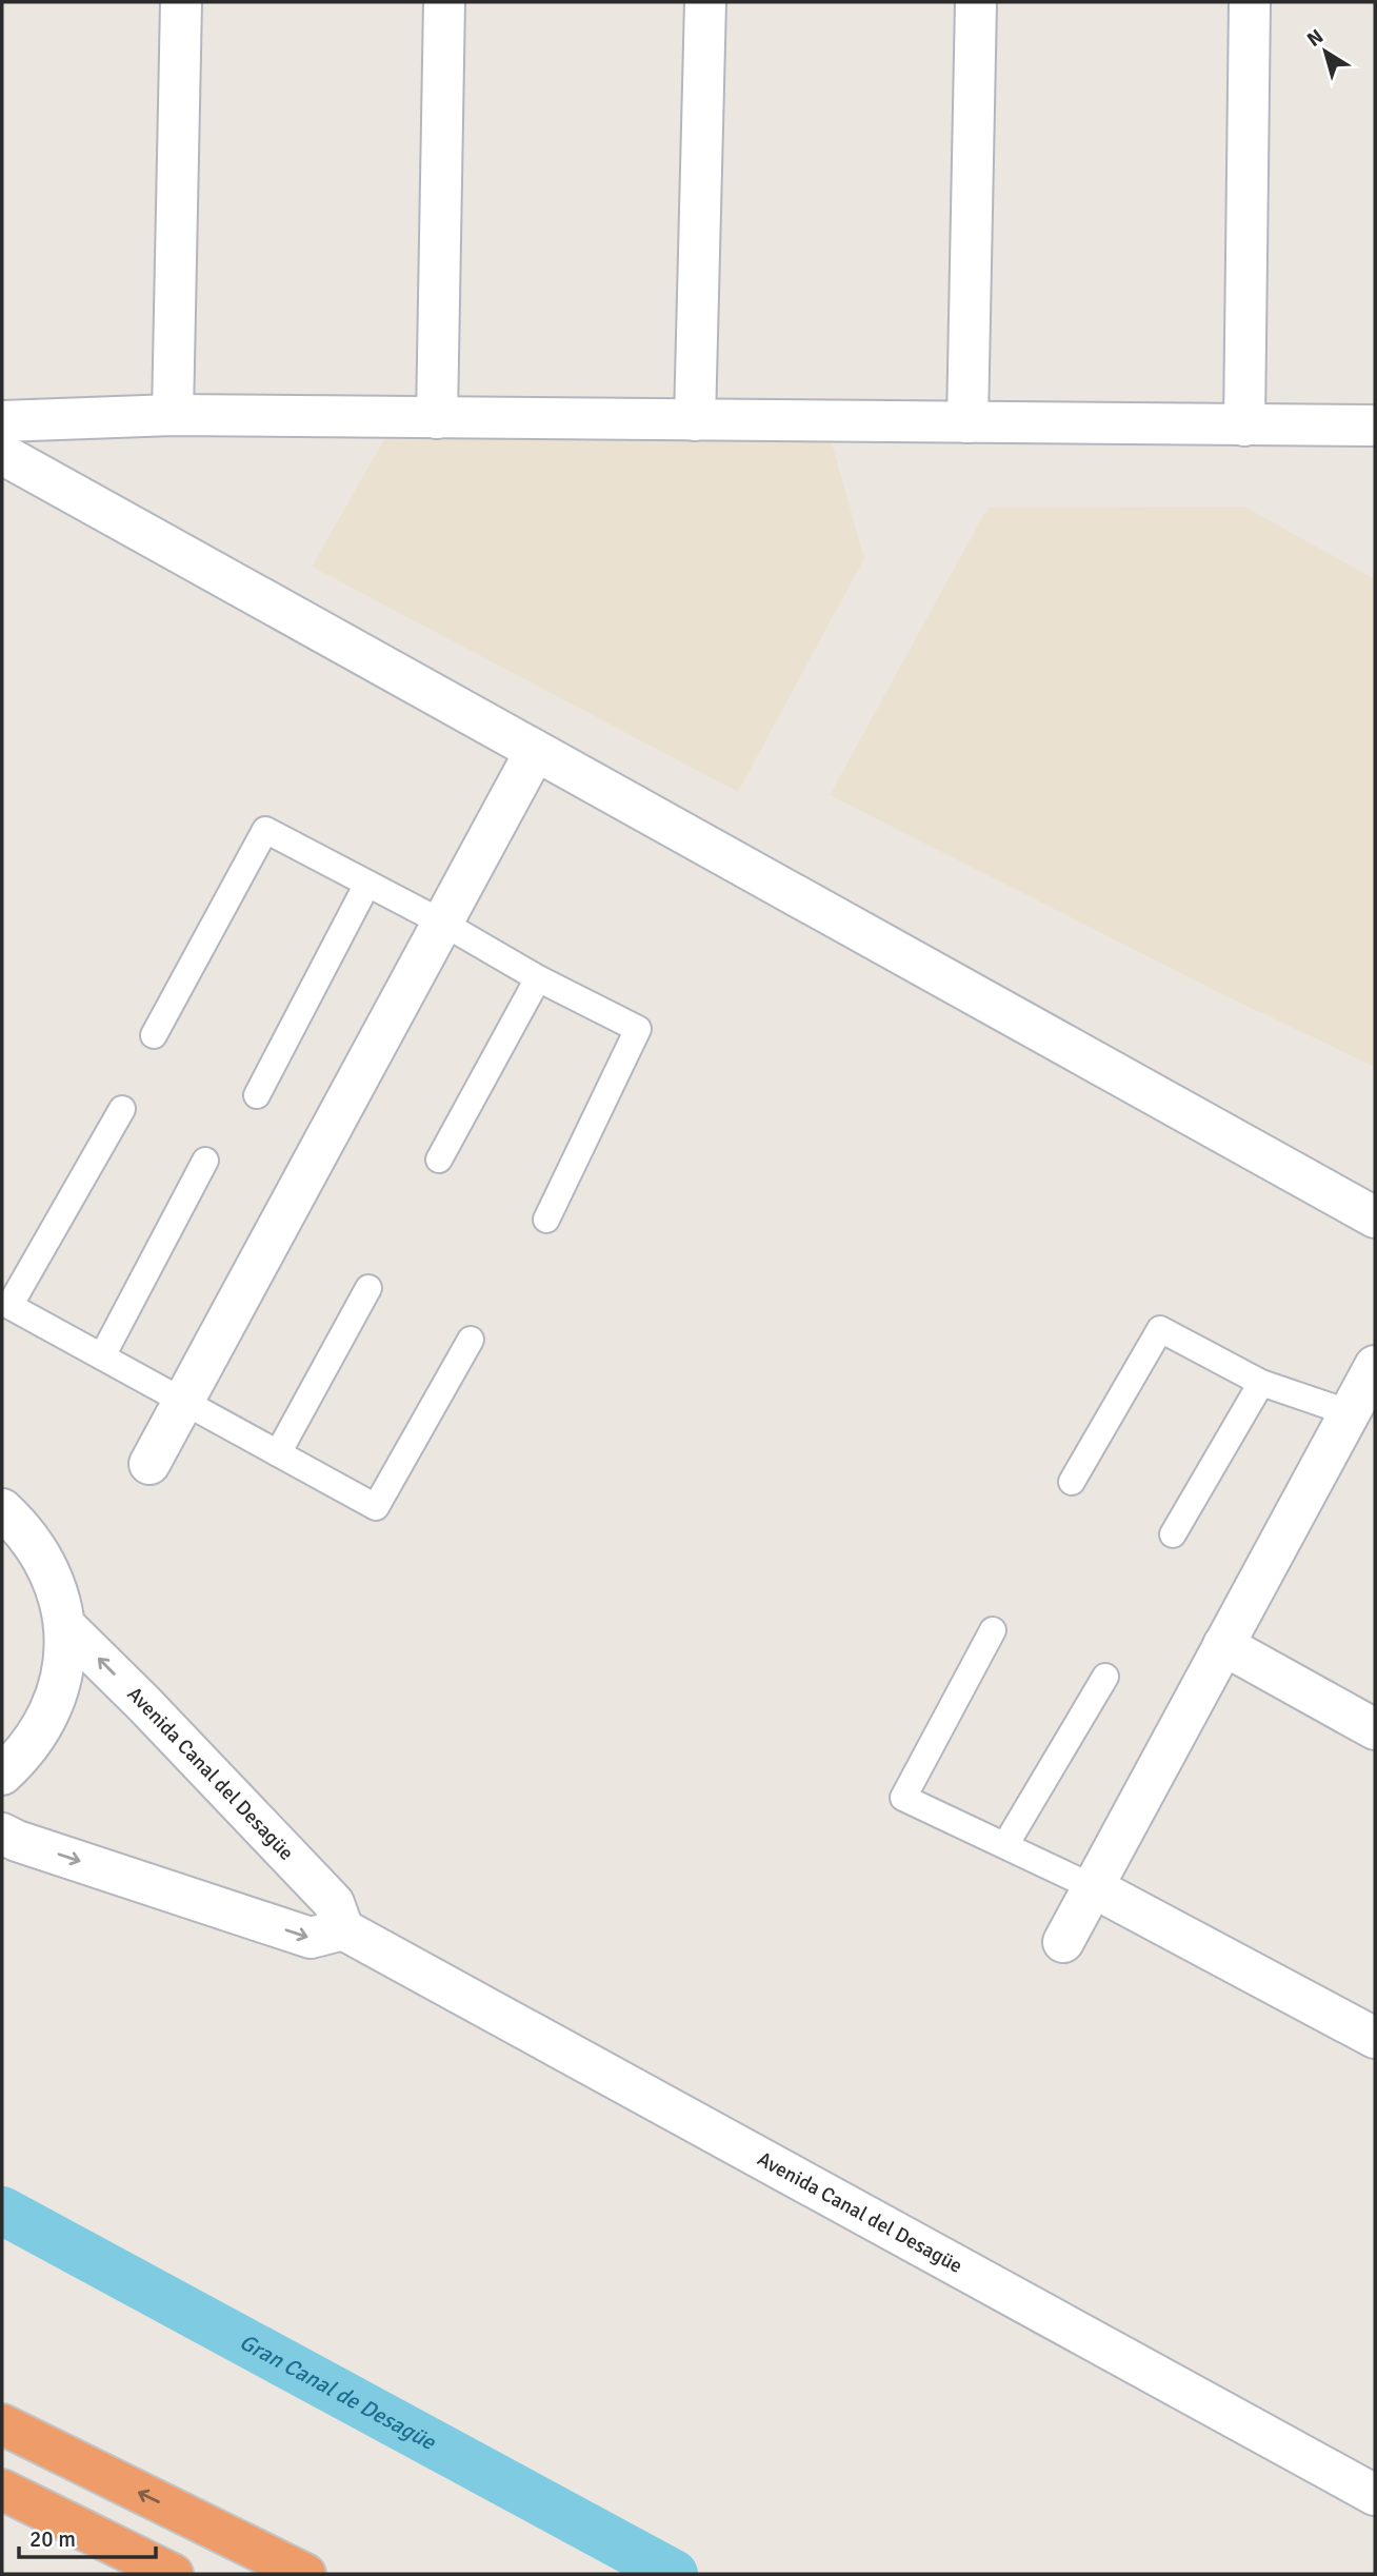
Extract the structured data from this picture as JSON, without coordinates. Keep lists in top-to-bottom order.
{
  "streets": {
    "street": ["Avenida Canal del Desagüe"]
  },
  "water": ["Gran Canal de Desagüe"],
  "scale_bar": "20 m",
  "north": "top left"
}
